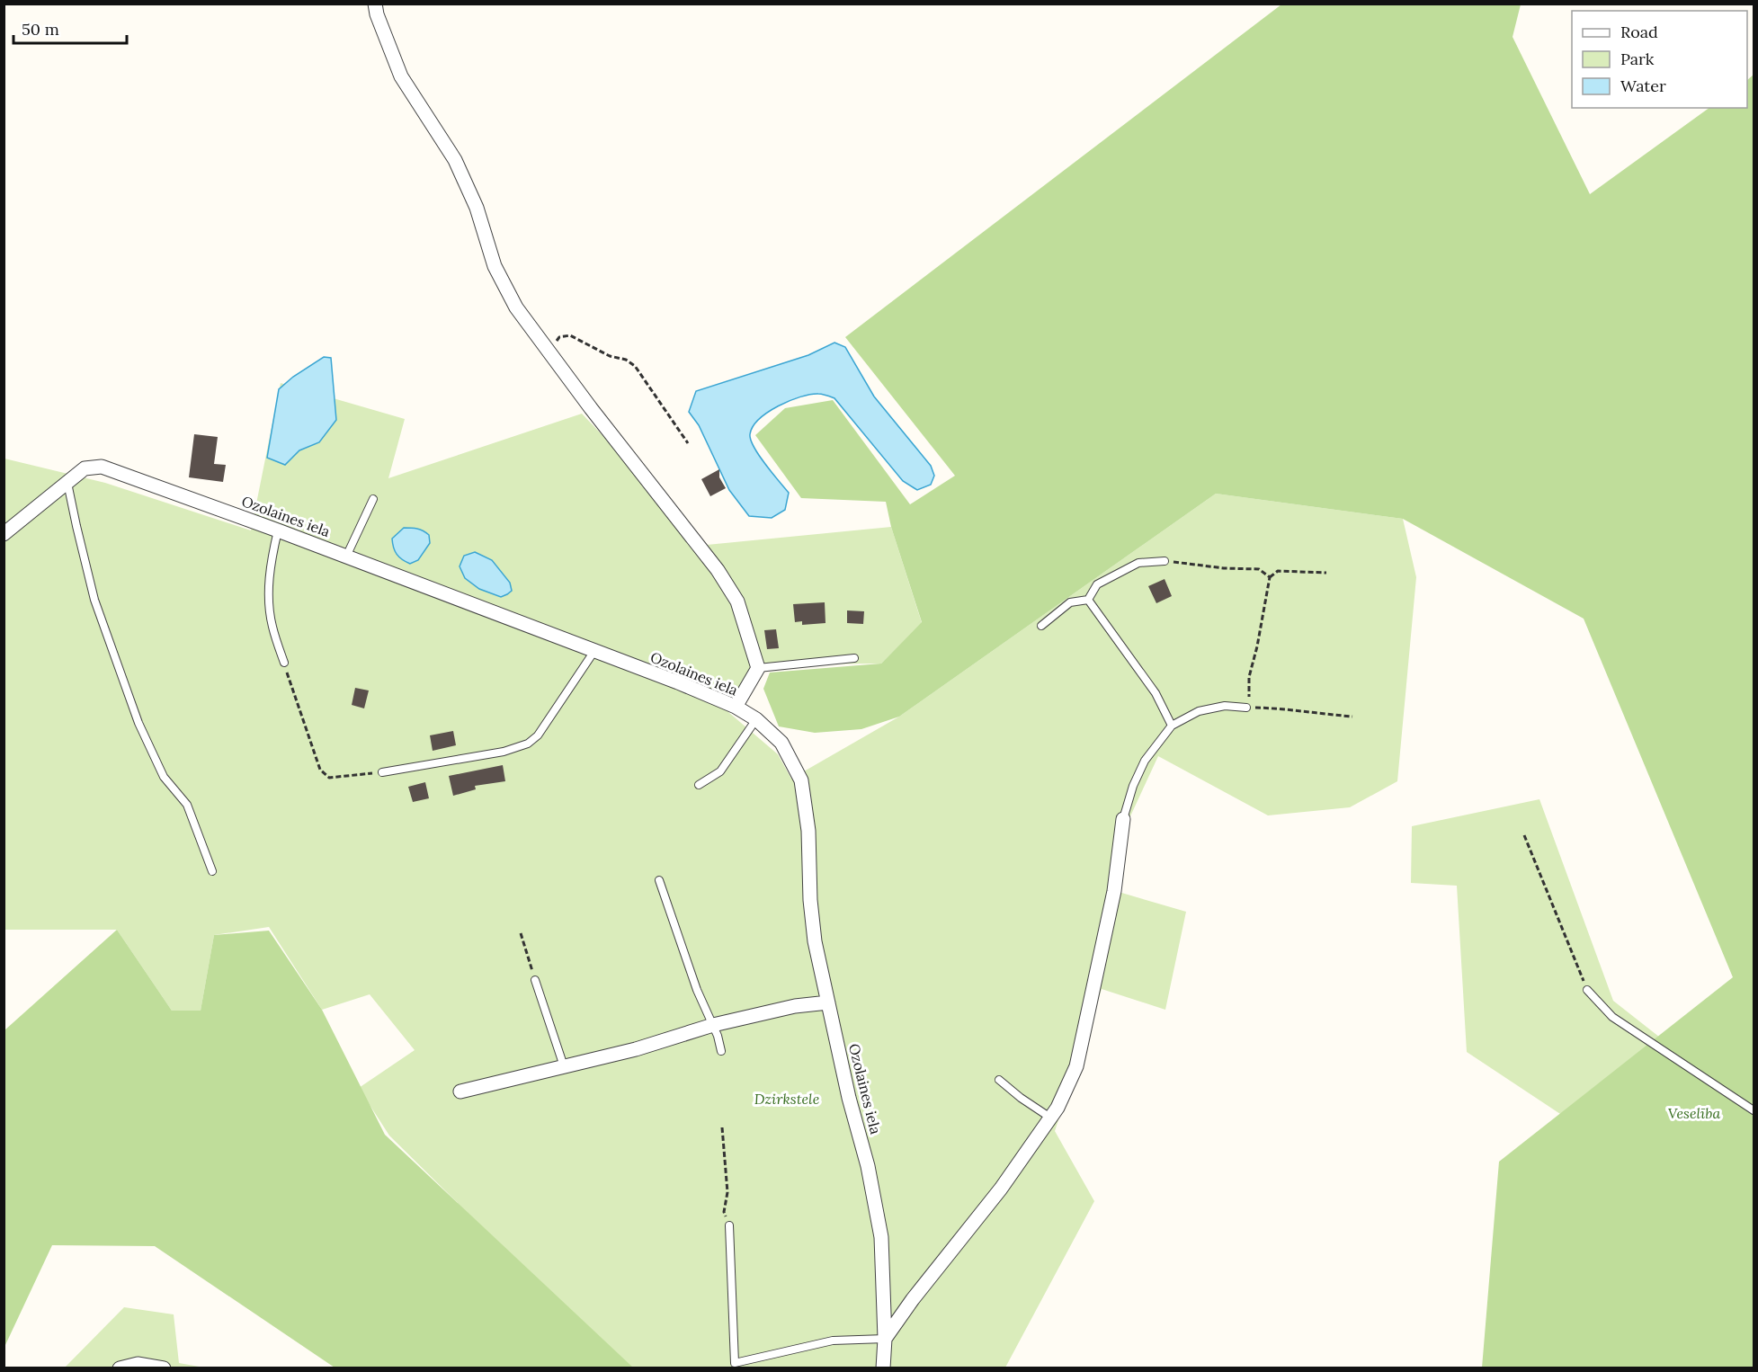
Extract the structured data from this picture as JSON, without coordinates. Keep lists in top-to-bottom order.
{
  "streets": {
    "street": ["Ozolaines iela"]
  },
  "parks": ["Dzirkstele", "Veselība"],
  "legend": ["Road", "Park", "Water"],
  "scale_bar": "50 m"
}
